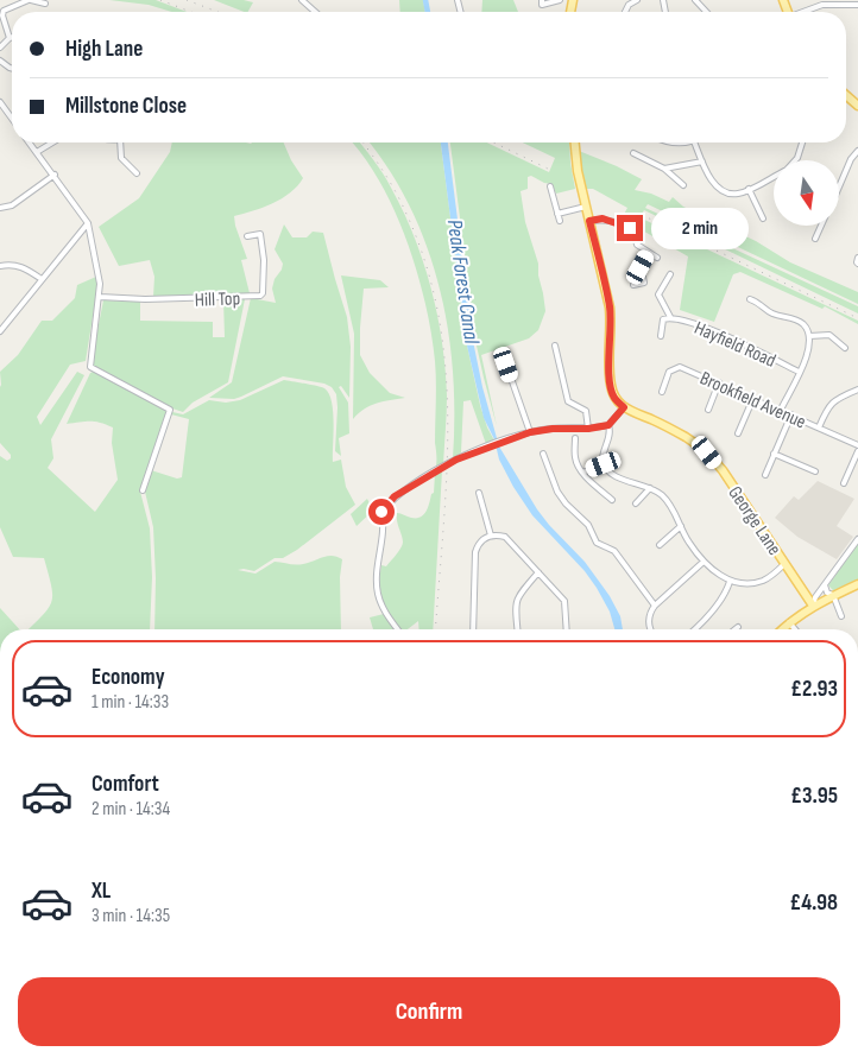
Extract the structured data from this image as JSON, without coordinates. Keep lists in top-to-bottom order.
{
  "streets": {
    "main road": ["George Lane"],
    "street": ["Hill Top", "Hayfield Road", "Brookfield Avenue"]
  },
  "water": ["Peak Forest Canal"],
  "north": "bottom",
  "page": {
    "banner": ["High Lane", "Millstone Close"],
    "bubble": "2 min",
    "list": [
      {
        "name": "Economy",
        "note": "1 min · 14:33",
        "value": "£2.93"
      },
      {
        "name": "Comfort",
        "note": "2 min · 14:34",
        "value": "£3.95"
      },
      {
        "name": "XL",
        "note": "3 min · 14:35",
        "value": "£4.98"
      }
    ],
    "buttons": "Confirm"
  }
}
